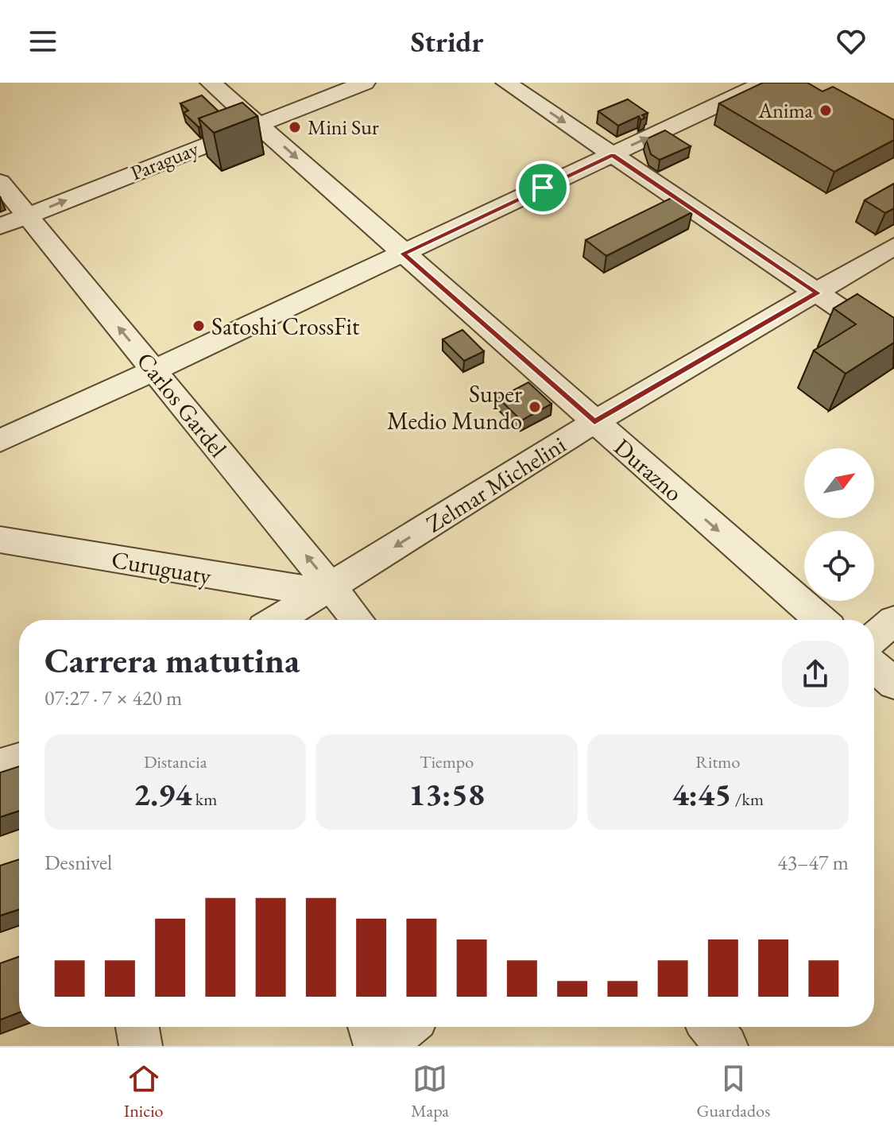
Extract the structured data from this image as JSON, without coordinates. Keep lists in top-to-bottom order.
{
  "streets": {
    "street": [
      "Paraguay",
      "Carlos Gardel",
      "Durazno",
      "Zelmar Michelini",
      "Curuguaty"
    ]
  },
  "crossings": [
    ["Paraguay", "Carlos Gardel"],
    ["Paraguay", "Durazno"],
    ["Carlos Gardel", "Zelmar Michelini"],
    ["Carlos Gardel", "Curuguaty"],
    ["Durazno", "Zelmar Michelini"],
    ["Zelmar Michelini", "Curuguaty"]
  ],
  "one_way": ["Carlos Gardel"],
  "places": [
    "Anima",
    "Mini Sur",
    "Satoshi CrossFit",
    "Super Medio Mundo"
  ],
  "north": "top right",
  "page": {
    "header": "Stridr",
    "heading": ["Carrera matutina", "07:27 · 7 × 420 m"],
    "stats": [
      ["Distancia", "2.94 km"],
      ["Tiempo", "13:58"],
      ["Ritmo", "4:45 /km"]
    ],
    "chart": ["Desnivel", "43–47 m"],
    "tabs": ["Inicio", "Mapa", "Guardados"]
  }
}
